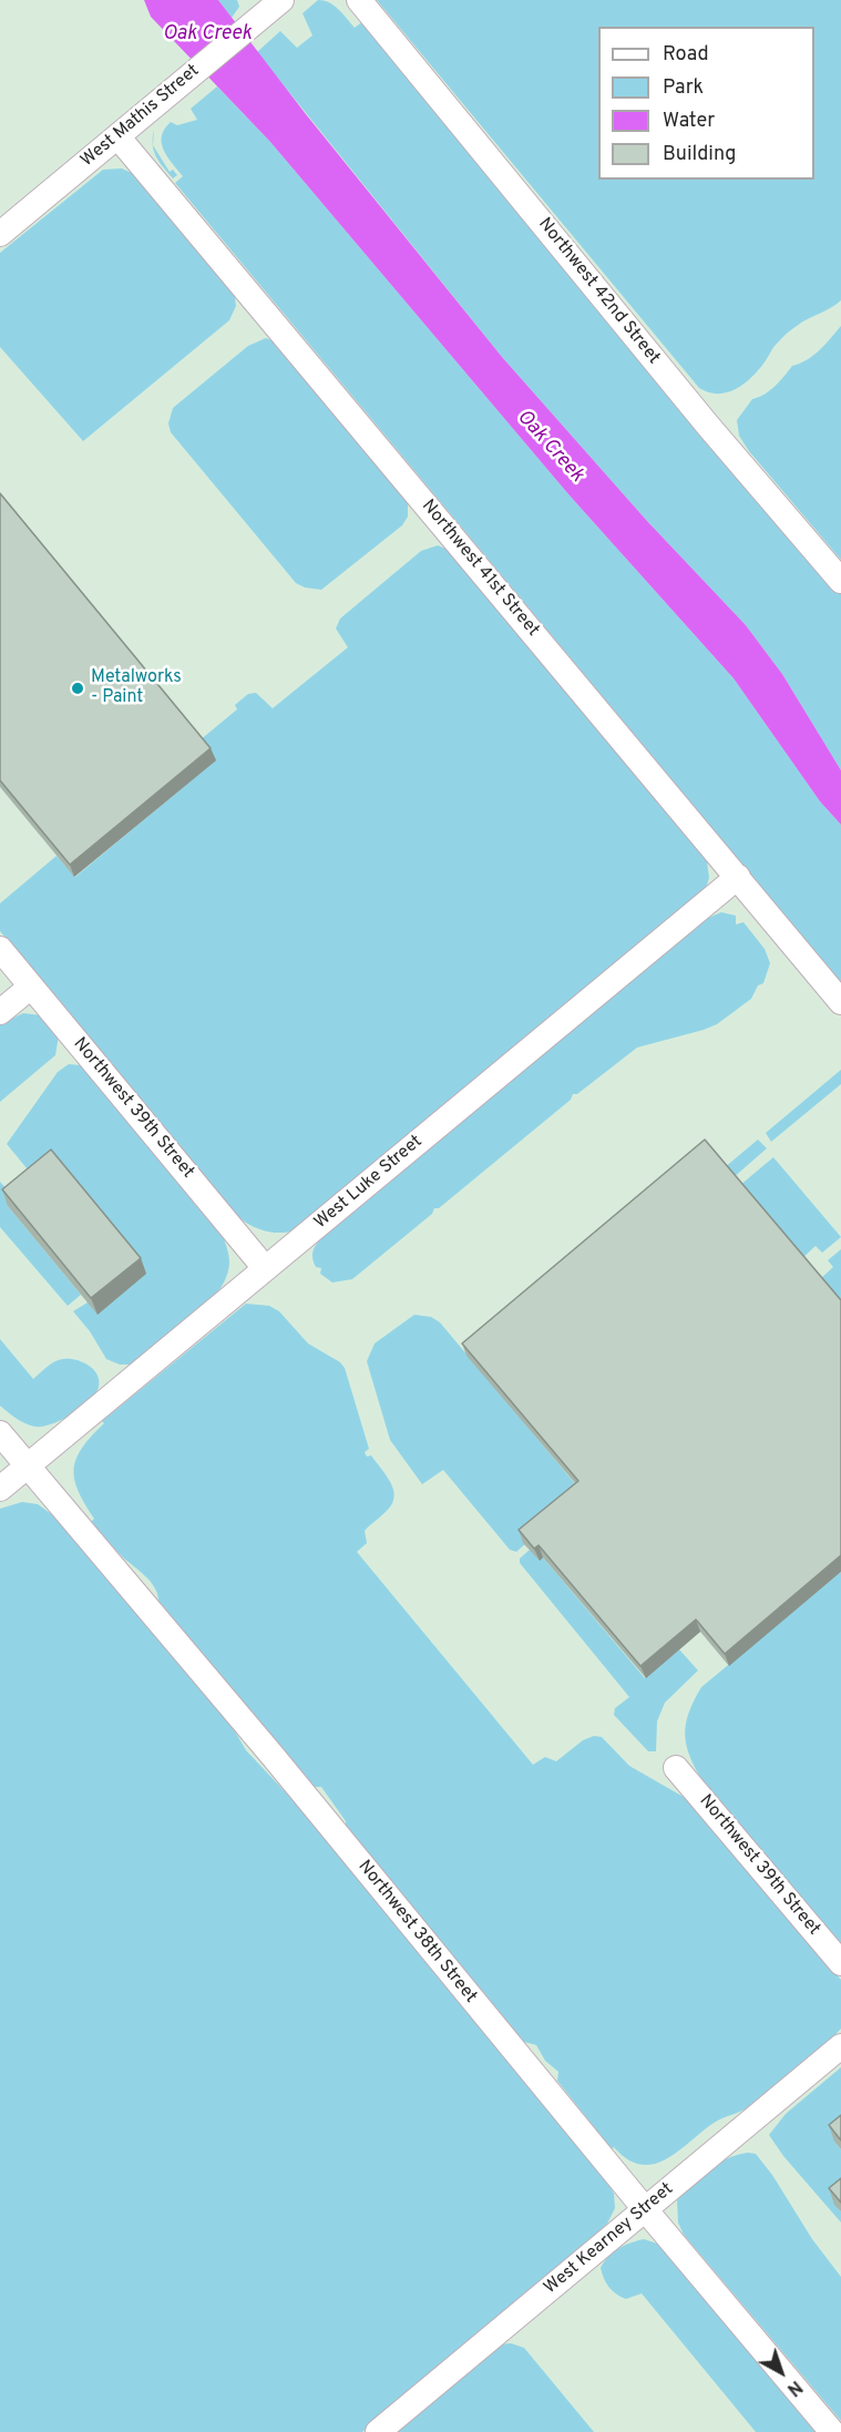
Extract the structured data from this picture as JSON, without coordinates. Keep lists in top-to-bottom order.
{
  "streets": {
    "street": [
      "West Mathis Street",
      "Northwest 42nd Street",
      "Northwest 41st Street",
      "Northwest 39th Street",
      "West Luke Street",
      "Northwest 38th Street",
      "West Kearney Street"
    ]
  },
  "crossings": [
    ["West Mathis Street", "Northwest 41st Street"],
    ["Northwest 41st Street", "West Luke Street"],
    ["Northwest 39th Street", "West Luke Street"],
    ["West Luke Street", "Northwest 38th Street"],
    ["Northwest 38th Street", "West Kearney Street"]
  ],
  "water": ["Oak Creek"],
  "places": ["Metalworks - Paint"],
  "legend": [
    "Road",
    "Park",
    "Water",
    "Building"
  ],
  "north": "bottom right"
}
